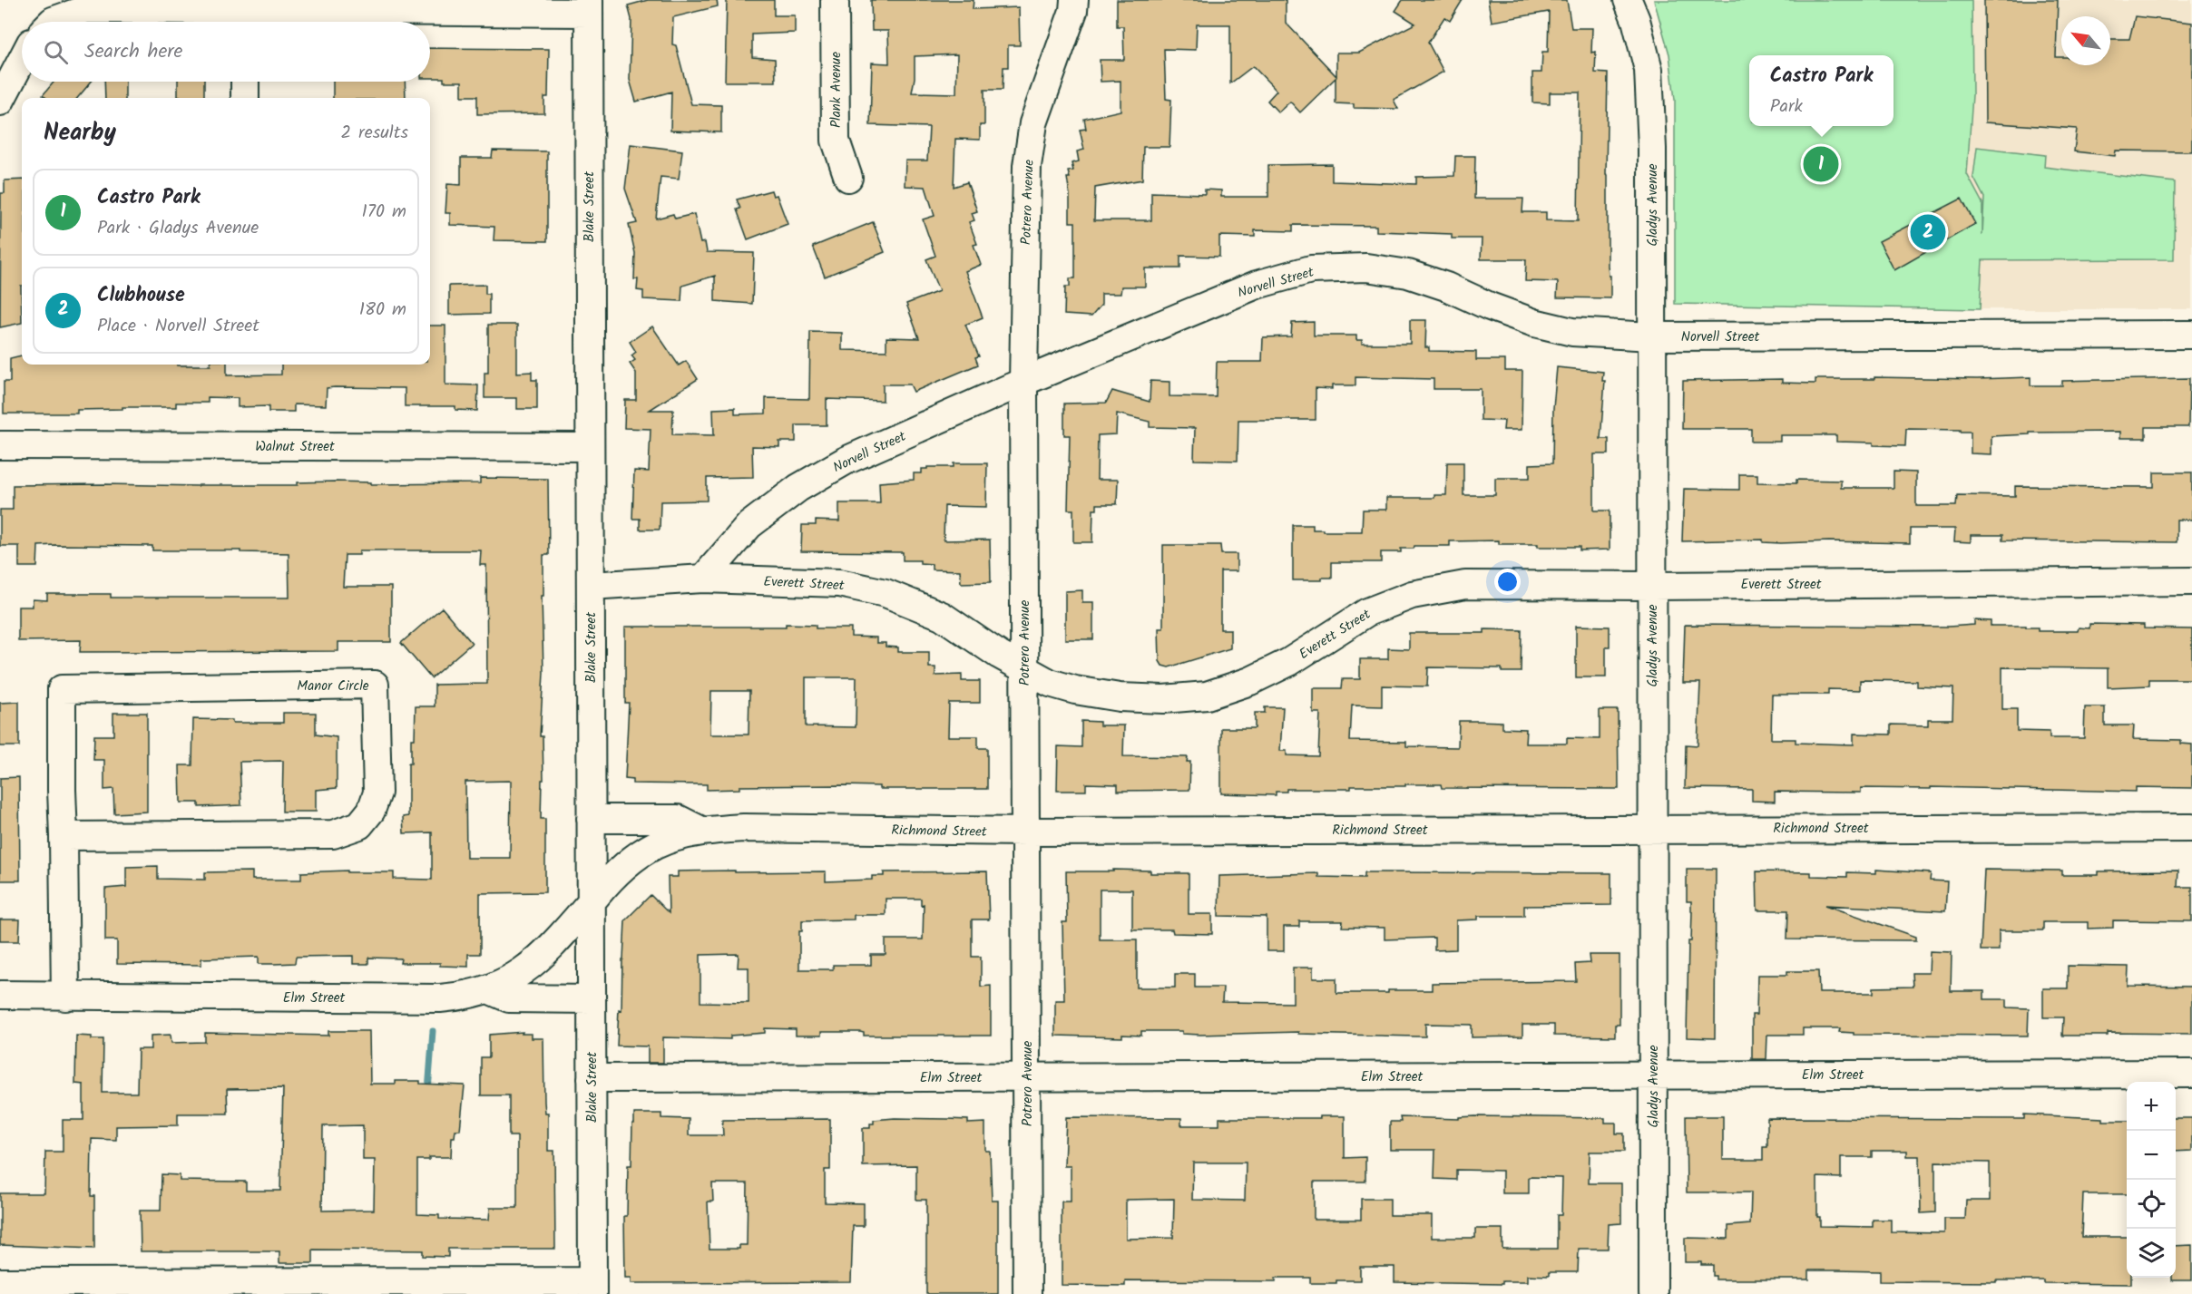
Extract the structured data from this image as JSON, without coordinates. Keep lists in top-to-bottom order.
{
  "streets": {
    "street": [
      "Plank Avenue",
      "Potrero Avenue",
      "Gladys Avenue",
      "Blake Street",
      "Norvell Street",
      "Walnut Street",
      "Everett Street",
      "Manor Circle",
      "Richmond Street",
      "Elm Street"
    ]
  },
  "crossings": [
    ["Potrero Avenue", "Norvell Street"],
    ["Potrero Avenue", "Everett Street"],
    ["Potrero Avenue", "Richmond Street"],
    ["Potrero Avenue", "Elm Street"],
    ["Gladys Avenue", "Norvell Street"],
    ["Gladys Avenue", "Everett Street"],
    ["Gladys Avenue", "Richmond Street"],
    ["Gladys Avenue", "Elm Street"],
    ["Blake Street", "Walnut Street"],
    ["Blake Street", "Richmond Street"],
    ["Blake Street", "Elm Street"],
    ["Norvell Street", "Everett Street"],
    ["Manor Circle", "Elm Street"],
    ["Richmond Street", "Elm Street"]
  ],
  "north": "top left",
  "page": {
    "search": "Search here",
    "popup": ["Castro Park", "Park"],
    "heading": ["Nearby", "2 results"],
    "pins": ["1", "2"],
    "list": [
      {
        "mark": "1",
        "name": "Castro Park",
        "note": "Park · Gladys Avenue",
        "value": "170 m"
      },
      {
        "mark": "2",
        "name": "Clubhouse",
        "note": "Place · Norvell Street",
        "value": "180 m"
      }
    ],
    "map_buttons": ["+", "−"]
  }
}
